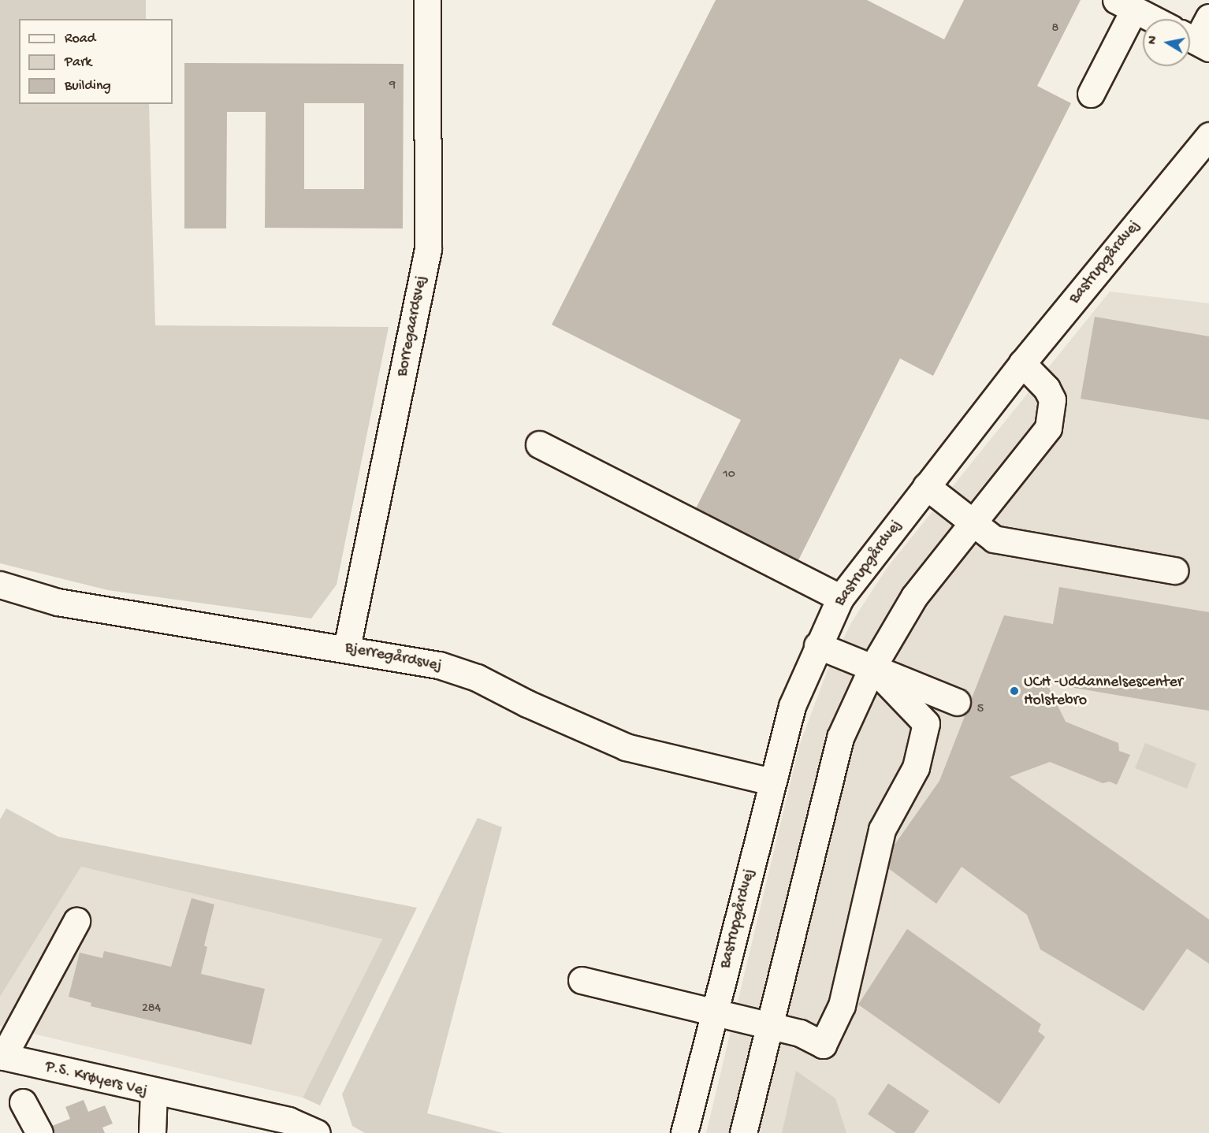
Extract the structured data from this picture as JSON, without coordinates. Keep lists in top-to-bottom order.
{
  "streets": {
    "street": [
      "Bastrupgårdvej",
      "Borregaardsvej",
      "Bjerregårdsvej",
      "P.S. Krøyers Vej"
    ]
  },
  "crossings": [
    ["Bastrupgårdvej", "Bjerregårdsvej"],
    ["Borregaardsvej", "Bjerregårdsvej"]
  ],
  "places": ["UCH -Uddannelsescenter Holstebro"],
  "house_numbers": [
    "8",
    "9",
    "10",
    "5",
    "284"
  ],
  "legend": ["Road", "Park", "Building"],
  "north": "left"
}
